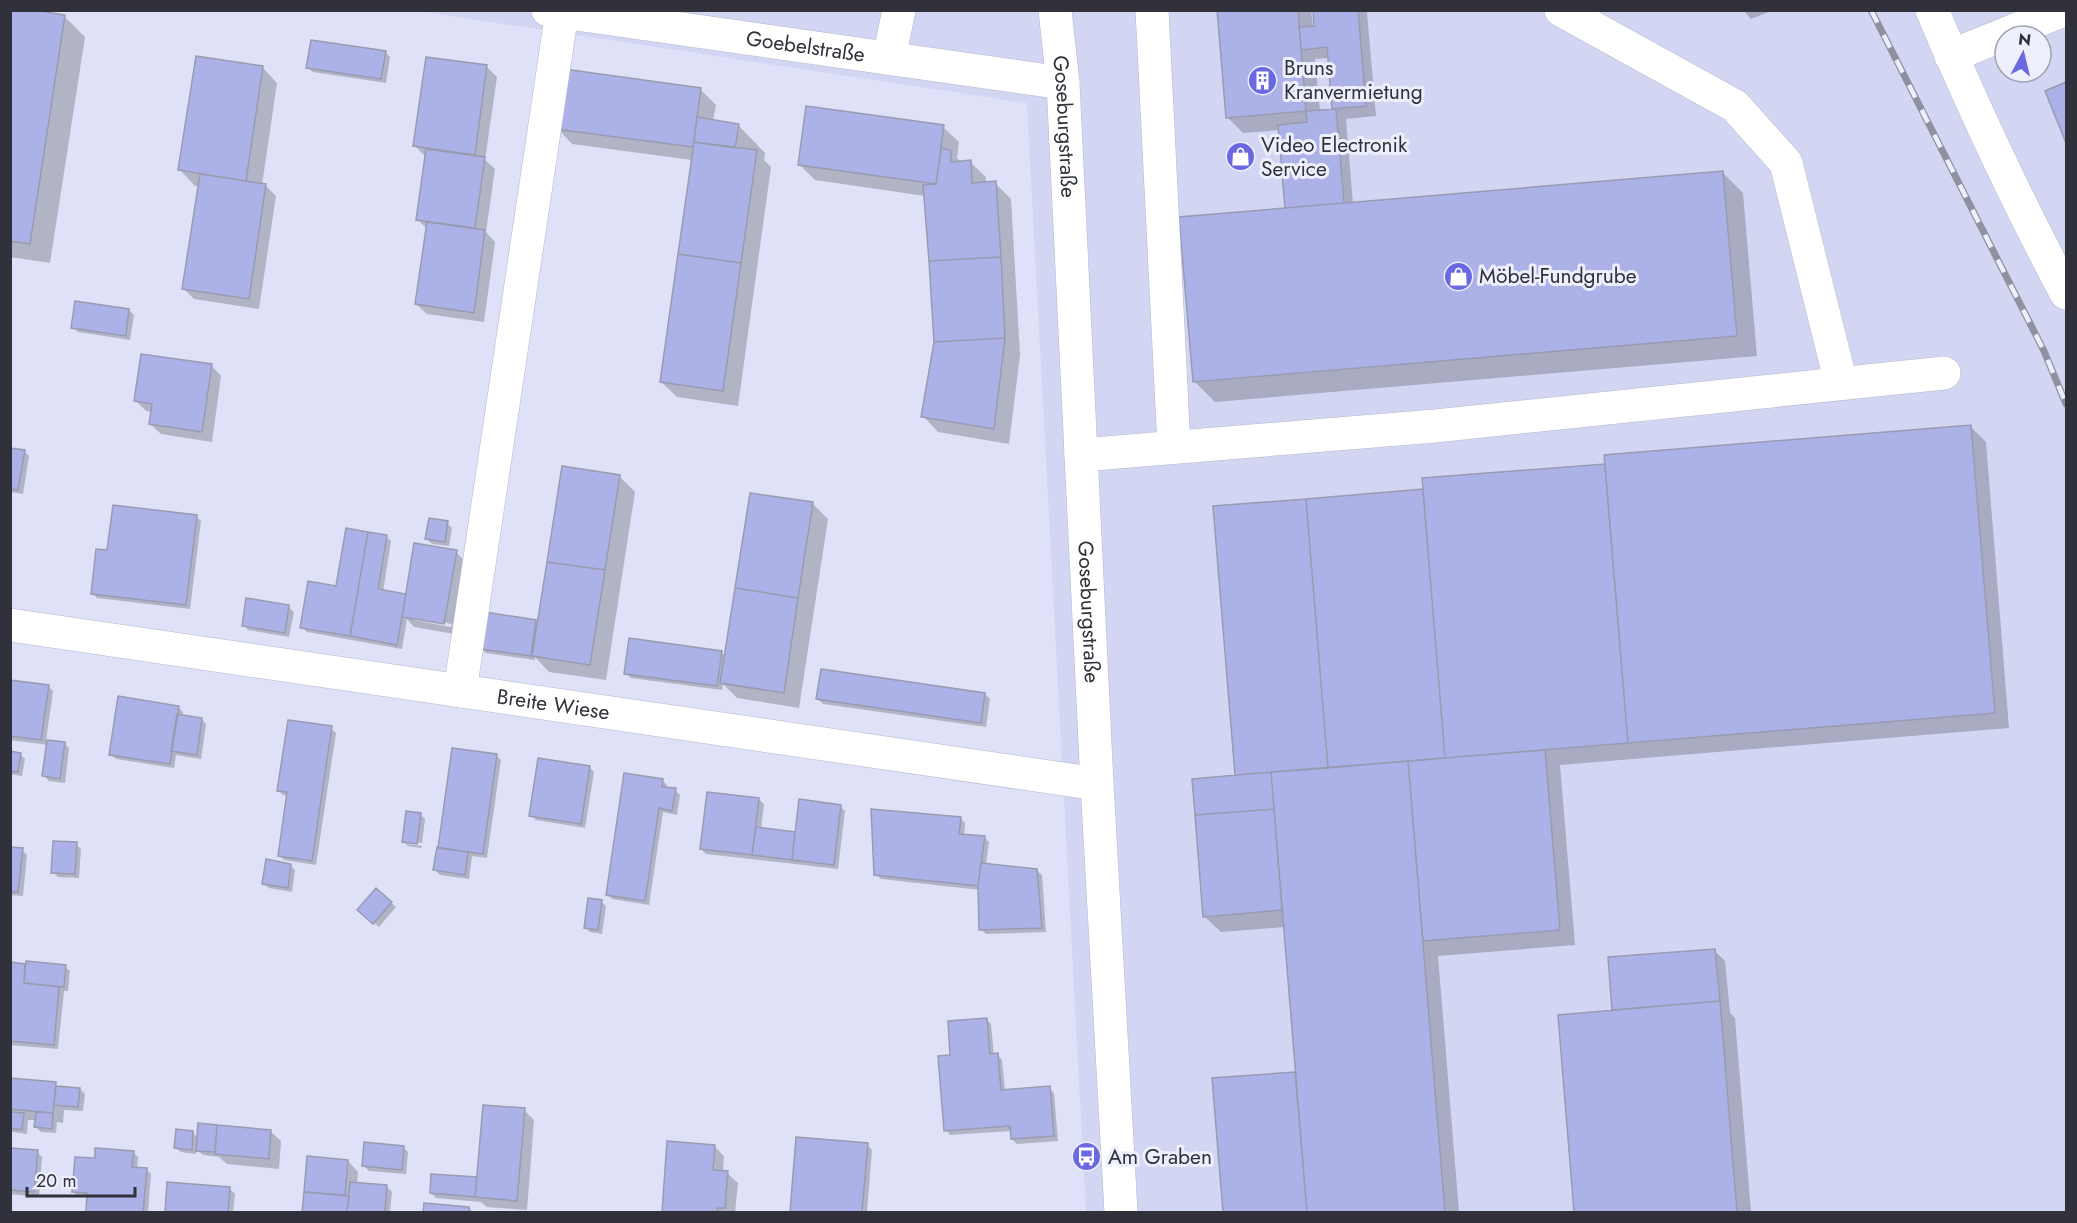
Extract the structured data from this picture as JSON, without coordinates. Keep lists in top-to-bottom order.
{
  "streets": {
    "street": ["Goebelstraße", "Goseburgstraße", "Breite Wiese"]
  },
  "crossings": [
    ["Goebelstraße", "Goseburgstraße"],
    ["Goseburgstraße", "Breite Wiese"]
  ],
  "places": {
    "building": ["Bruns Kranvermietung"],
    "shop": ["Video Electronik Service", "Möbel-Fundgrube"],
    "bus stop": ["Am Graben"]
  },
  "scale_bar": "20 m",
  "north": "top"
}
